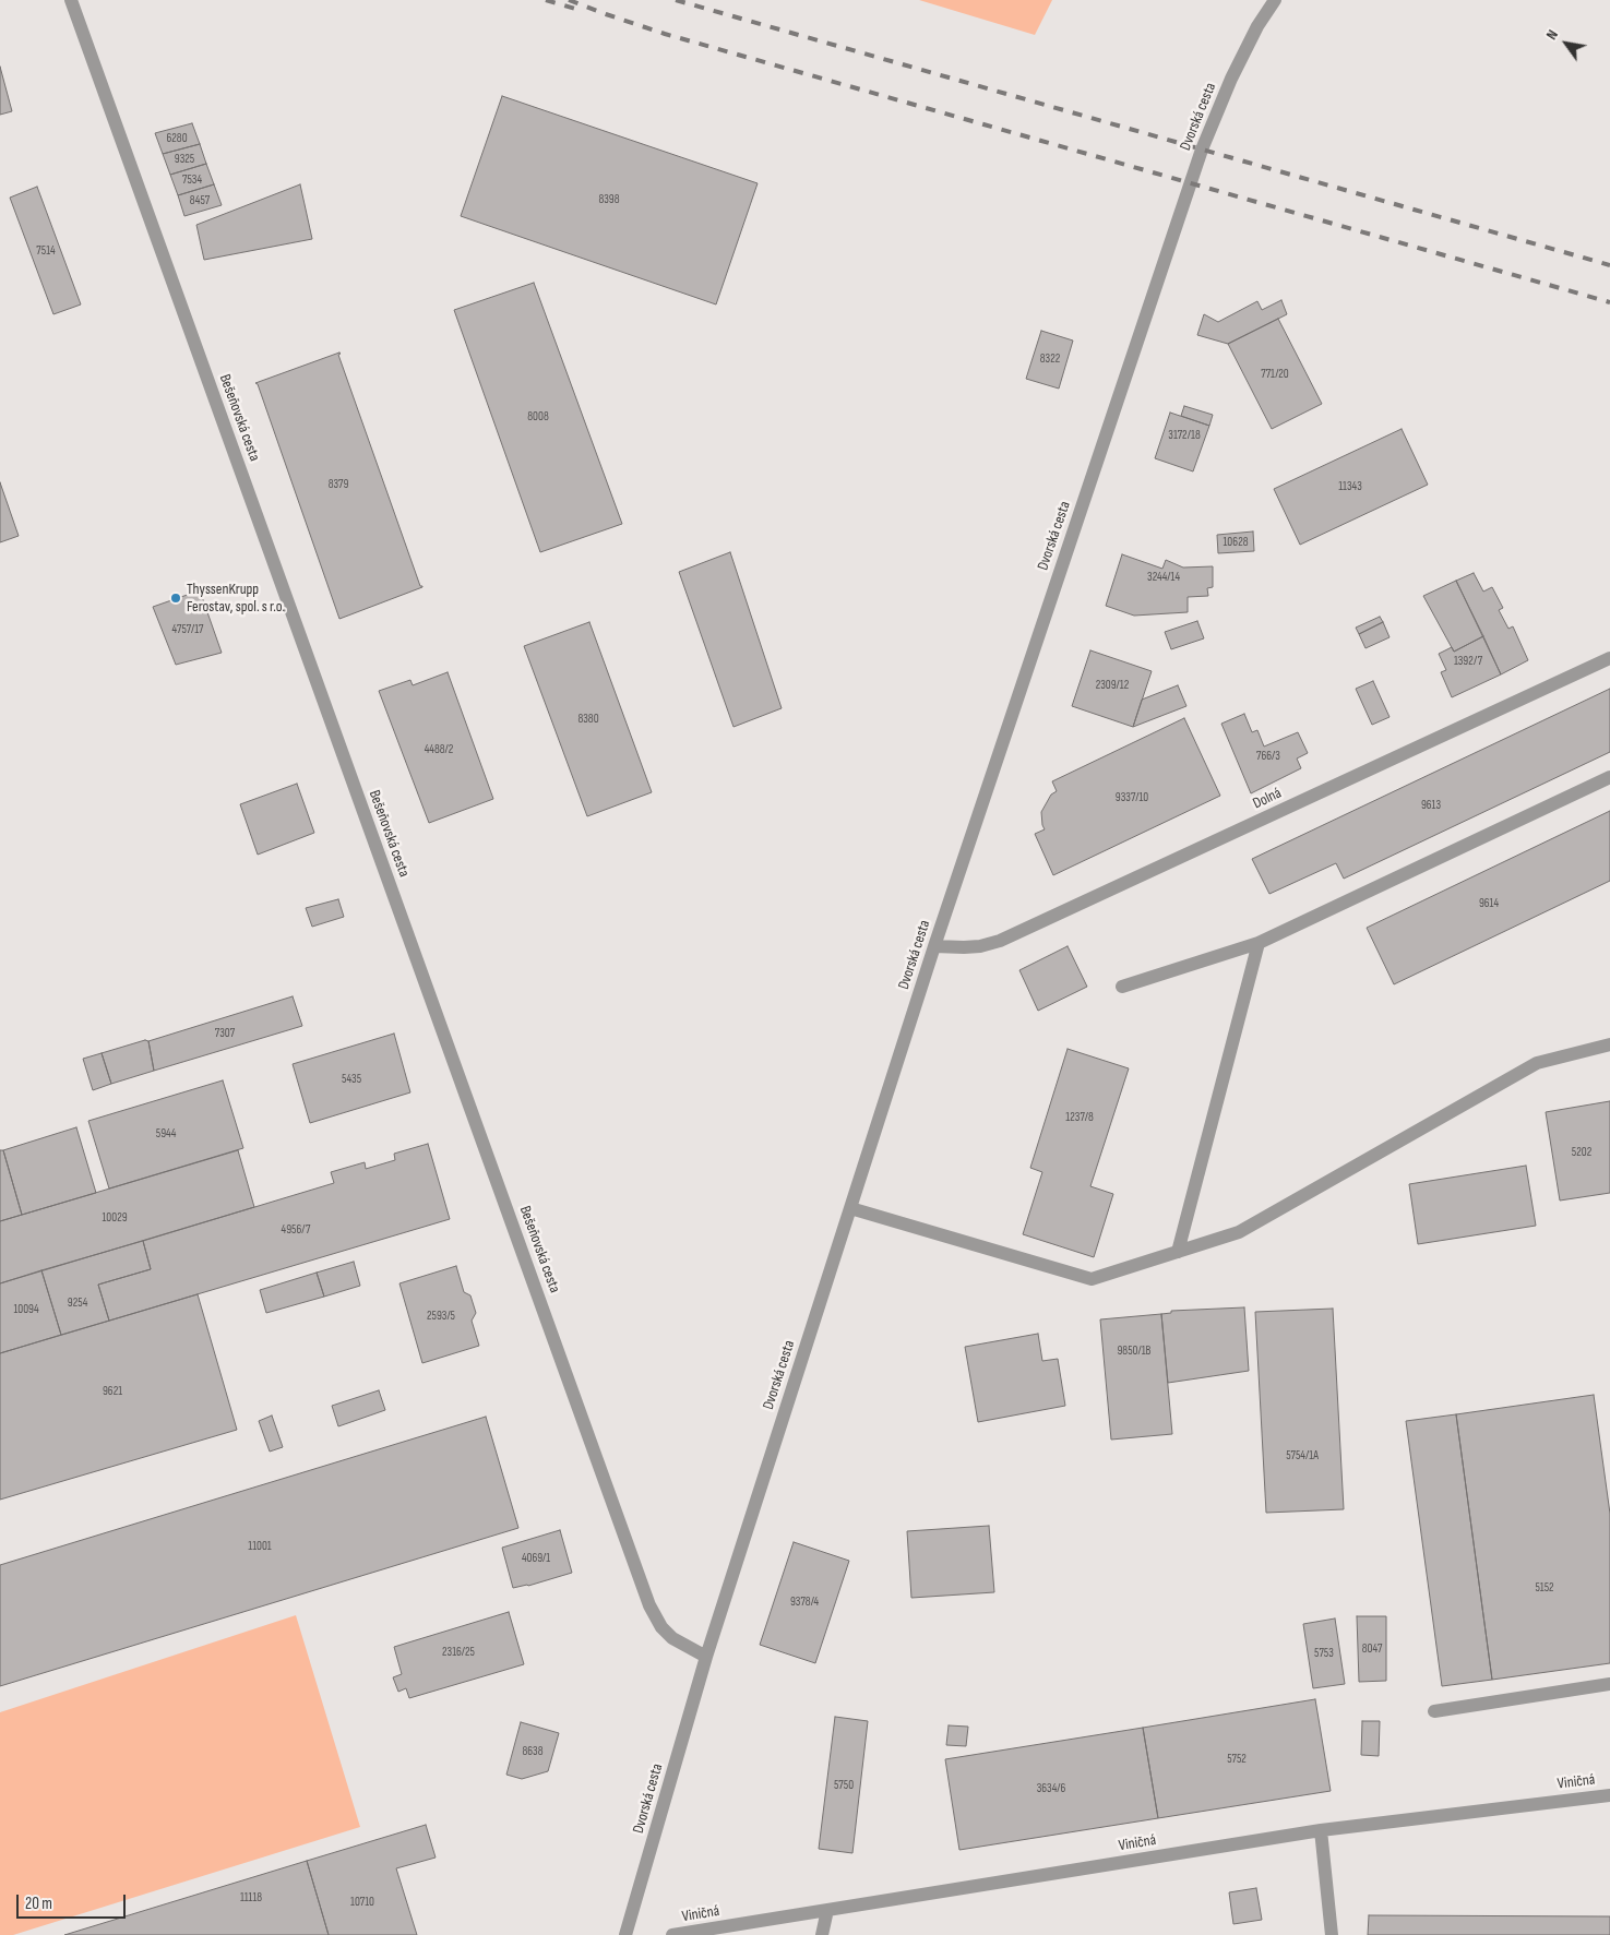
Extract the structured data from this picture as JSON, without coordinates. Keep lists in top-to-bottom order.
{
  "streets": {
    "street": [
      "Dvorská cesta",
      "Bešeňovská cesta",
      "Dolná",
      "Viničná"
    ]
  },
  "crossings": [
    ["Dvorská cesta", "Bešeňovská cesta"],
    ["Dvorská cesta", "Dolná"]
  ],
  "places": ["ThyssenKrupp Ferostav, spol. s r.o."],
  "house_numbers": [
    "6280",
    "9325",
    "7534",
    "8398",
    "8457",
    "7514",
    "8322",
    "771/20",
    "8008",
    "3172/18",
    "8379",
    "11343",
    "10628",
    "3244/14",
    "4757/17",
    "1392/7",
    "2309/12",
    "8380",
    "4488/2",
    "766/3",
    "9337/10",
    "9613",
    "9614",
    "7307",
    "5435",
    "1237/8",
    "5944",
    "5202",
    "10029",
    "4956/7",
    "9254",
    "10094",
    "2593/5",
    "9850/1B",
    "9621",
    "5754/1A",
    "11001",
    "4069/1",
    "5152",
    "9378/4",
    "8047",
    "2316/25",
    "5753",
    "8638",
    "5752",
    "5750",
    "3634/6",
    "11118",
    "10710"
  ],
  "scale_bar": "20 m",
  "north": "top left"
}
